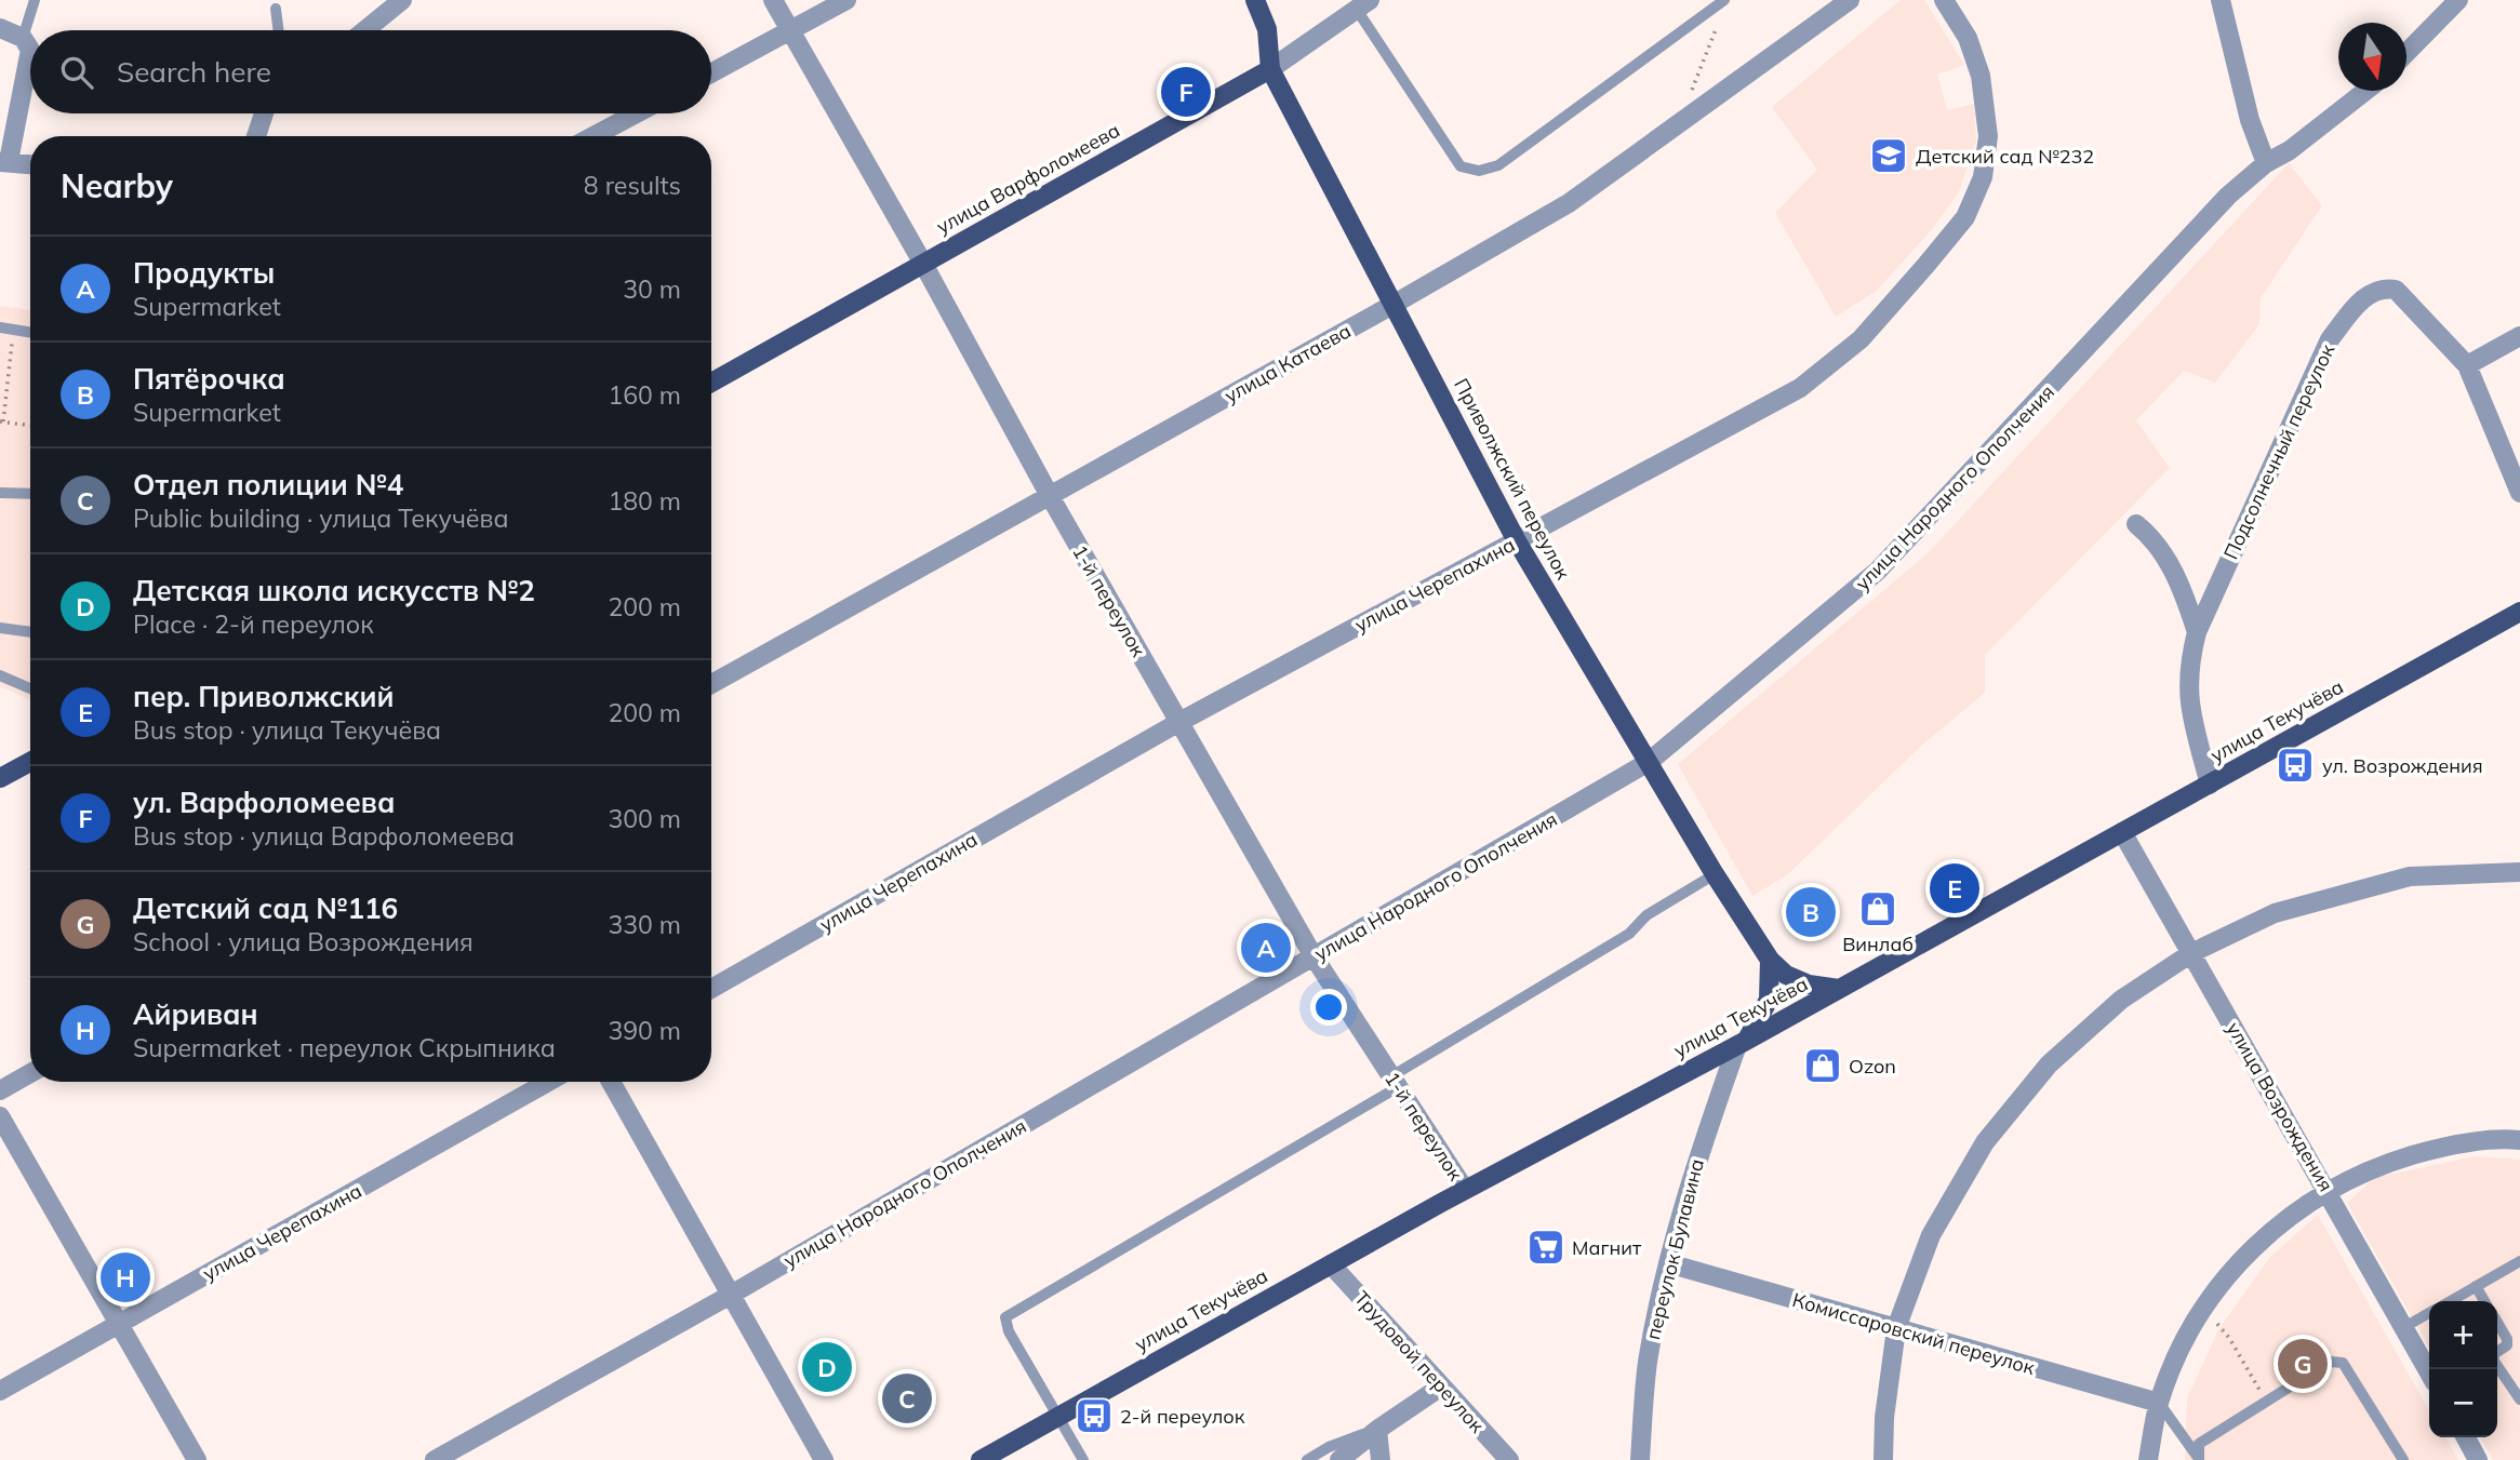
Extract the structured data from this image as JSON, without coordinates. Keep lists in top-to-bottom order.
{
  "streets": {
    "main road": ["улица Варфоломеева", "Приволжский переулок", "улица Текучёва"],
    "street": [
      "улица Катаева",
      "Подсолнечный переулок",
      "улица Народного Ополчения",
      "улица Черепахина",
      "1-й переулок",
      "улица Возрождения",
      "переулок Булавина",
      "Комиссаровский переулок",
      "Трудовой переулок"
    ]
  },
  "crossings": [
    ["улица Варфоломеева", "Приволжский переулок"],
    ["улица Варфоломеева", "1-й переулок"],
    ["улица Катаева", "Приволжский переулок"],
    ["улица Катаева", "1-й переулок"],
    ["Подсолнечный переулок", "улица Текучёва"],
    ["Приволжский переулок", "улица Народного Ополчения"],
    ["Приволжский переулок", "улица Черепахина"],
    ["Приволжский переулок", "улица Текучёва"],
    ["улица Народного Ополчения", "1-й переулок"],
    ["улица Черепахина", "1-й переулок"],
    ["1-й переулок", "улица Текучёва"],
    ["улица Текучёва", "улица Возрождения"],
    ["улица Текучёва", "переулок Булавина"],
    ["улица Текучёва", "Трудовой переулок"],
    ["переулок Булавина", "Комиссаровский переулок"]
  ],
  "places": {
    "school or university": ["Детский сад №232"],
    "bus stop": ["ул. Возрождения", "2-й переулок"],
    "shop": ["Винлаб", "Ozon"],
    "supermarket": ["Магнит"]
  },
  "north": "bottom",
  "page": {
    "search": "Search here",
    "pins": [
      "F",
      "E",
      "B",
      "A",
      "H",
      "G",
      "D",
      "C"
    ],
    "heading": ["Nearby", "8 results"],
    "list": [
      {
        "mark": "A",
        "name": "Продукты",
        "note": "Supermarket",
        "value": "30 m"
      },
      {
        "mark": "B",
        "name": "Пятёрочка",
        "note": "Supermarket",
        "value": "160 m"
      },
      {
        "mark": "C",
        "name": "Отдел полиции №4",
        "note": "Public building · улица Текучёва",
        "value": "180 m"
      },
      {
        "mark": "D",
        "name": "Детская школа искусств №2",
        "note": "Place · 2-й переулок",
        "value": "200 m"
      },
      {
        "mark": "E",
        "name": "пер. Приволжский",
        "note": "Bus stop · улица Текучёва",
        "value": "200 m"
      },
      {
        "mark": "F",
        "name": "ул. Варфоломеева",
        "note": "Bus stop · улица Варфоломеева",
        "value": "300 m"
      },
      {
        "mark": "G",
        "name": "Детский сад №116",
        "note": "School · улица Возрождения",
        "value": "330 m"
      },
      {
        "mark": "H",
        "name": "Айриван",
        "note": "Supermarket · переулок Скрыпника",
        "value": "390 m"
      }
    ],
    "map_buttons": ["+", "−"]
  }
}
